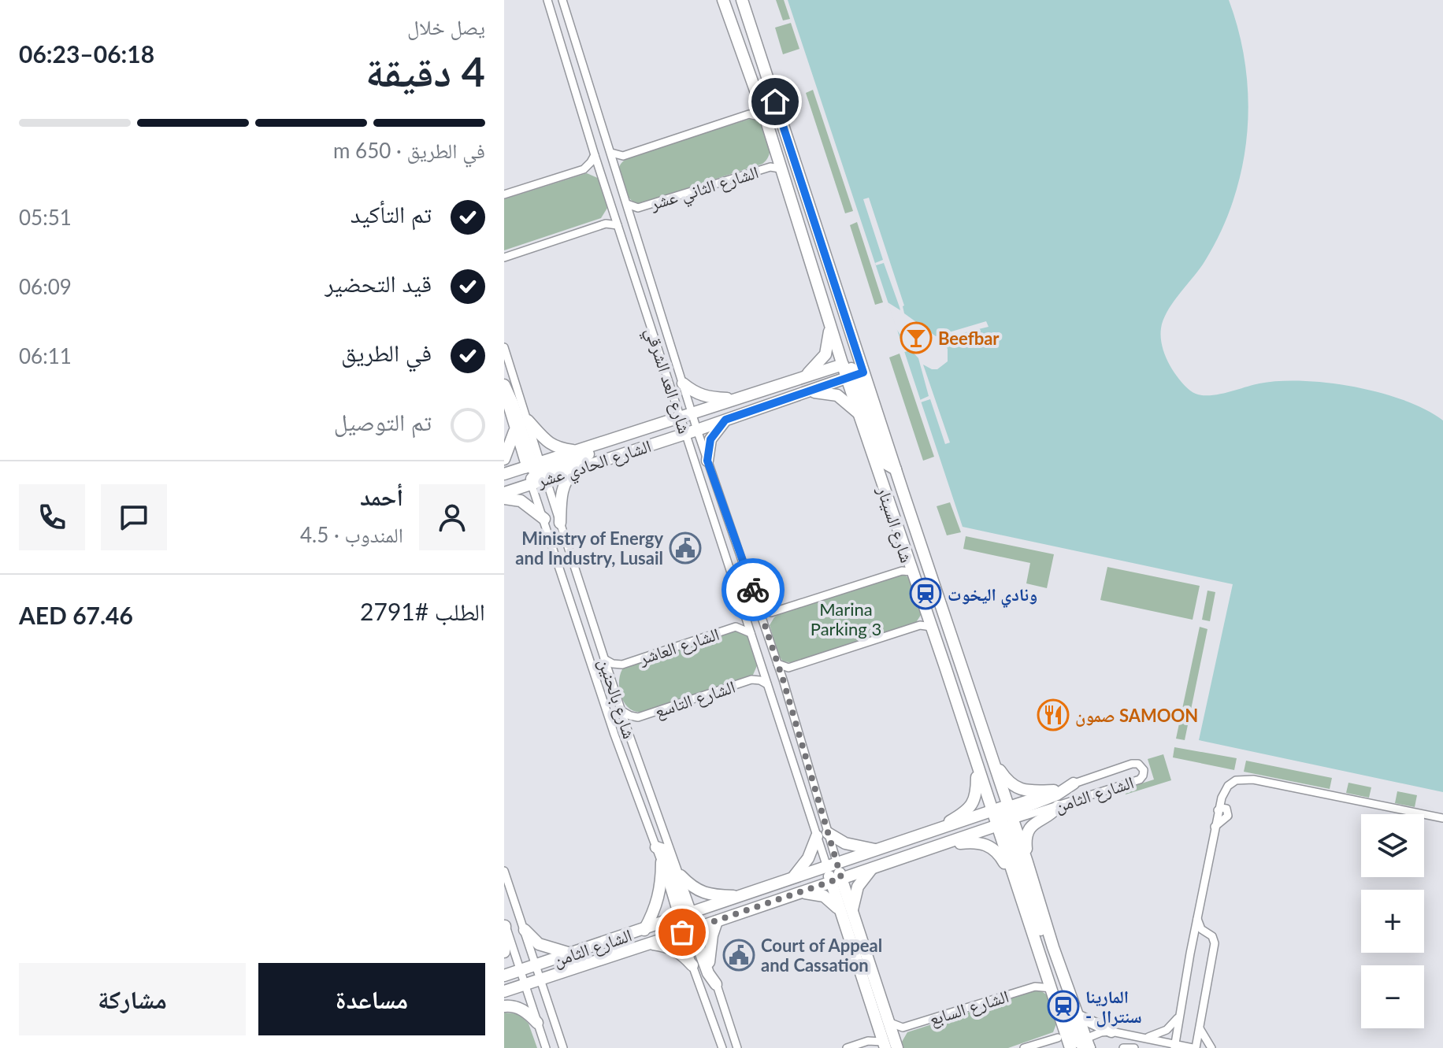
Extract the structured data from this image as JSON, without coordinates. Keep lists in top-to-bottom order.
{
  "streets": {
    "street": [
      "الشارع الثاني عشر",
      "شارع العد الشرقي",
      "الشارع الحادي عشر",
      "شارع السينار",
      "الشارع العاشر",
      "شارع بالحنين",
      "الشارع التاسع",
      "الشارع الثامن",
      "الشارع السابع"
    ]
  },
  "crossings": [
    ["الشارع الثاني عشر", "شارع العد الشرقي"],
    ["شارع العد الشرقي", "الشارع الحادي عشر"],
    ["شارع العد الشرقي", "شارع السينار"],
    ["شارع العد الشرقي", "الشارع العاشر"],
    ["شارع العد الشرقي", "شارع بالحنين"],
    ["شارع العد الشرقي", "الشارع التاسع"],
    ["شارع العد الشرقي", "الشارع الثامن"],
    ["شارع العد الشرقي", "الشارع السابع"],
    ["الشارع الحادي عشر", "شارع السينار"],
    ["الشارع الحادي عشر", "شارع بالحنين"],
    ["شارع السينار", "الشارع الثامن"],
    ["شارع السينار", "الشارع السابع"],
    ["الشارع العاشر", "شارع بالحنين"],
    ["شارع بالحنين", "الشارع التاسع"],
    ["شارع بالحنين", "الشارع الثامن"],
    ["الشارع التاسع", "الشارع الثامن"],
    ["الشارع الثامن", "الشارع السابع"]
  ],
  "parks": ["Marina Parking 3"],
  "places": {
    "bar": ["Beefbar"],
    "public building": ["Ministry of Energy and Industry, Lusail", "Court of Appeal and Cassation"],
    "station": ["ونادي اليخوت", "المارينا - سنترال"],
    "restaurant": ["صمون SAMOON"]
  },
  "page": {
    "heading": ["4 دقيقة", "يصل خلال", "06:18–06:23"],
    "panel": [
      "أحمد",
      "المندوب · 4.5",
      "الطلب #2791",
      "AED 67.46"
    ],
    "bar": "في الطريق · 650 m",
    "list": [
      ["تم التأكيد", "05:51"],
      ["قيد التحضير", "06:09"],
      ["في الطريق", "06:11"],
      "تم التوصيل"
    ],
    "map_buttons": ["+", "−"],
    "buttons": ["مساعدة", "مشاركة"]
  }
}
